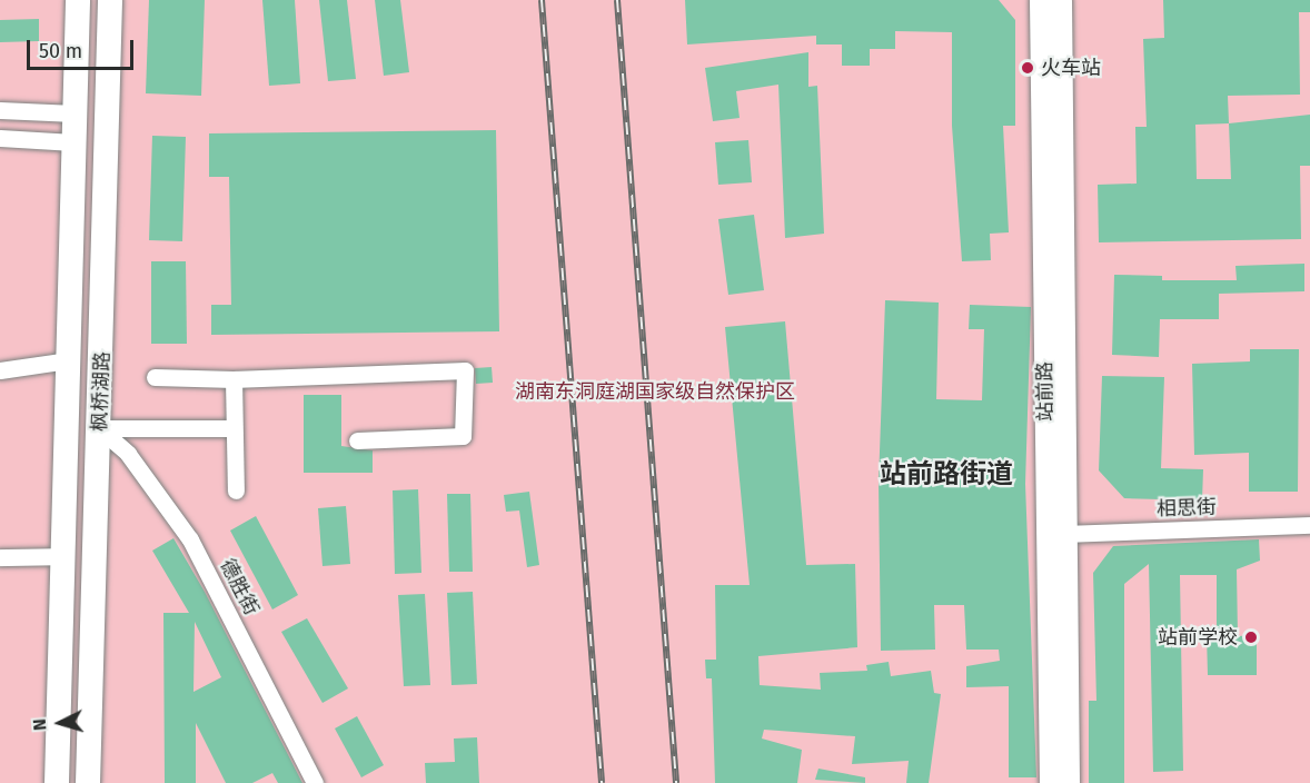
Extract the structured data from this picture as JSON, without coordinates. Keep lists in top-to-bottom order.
{
  "streets": {
    "main road": ["枫桥湖路", "站前路"],
    "street": ["相思街", "德胜街"]
  },
  "crossings": [
    ["枫桥湖路", "德胜街"],
    ["站前路", "相思街"]
  ],
  "districts": ["站前路街道"],
  "parks": ["湖南东洞庭湖国家级自然保护区"],
  "places": ["火车站", "站前学校"],
  "scale_bar": "50 m",
  "north": "left"
}
